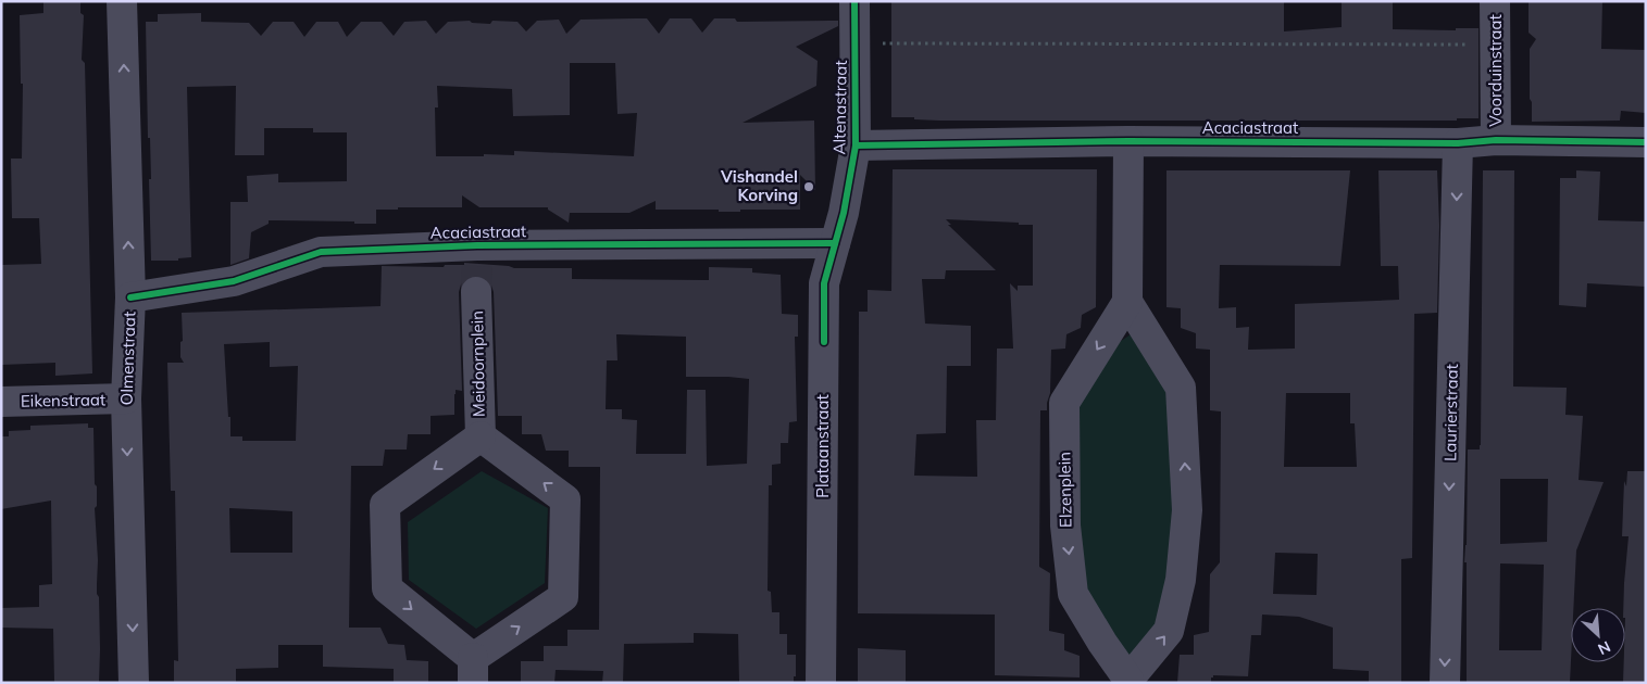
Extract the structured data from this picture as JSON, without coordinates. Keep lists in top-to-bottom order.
{
  "streets": {
    "street": [
      "Voorduinstraat",
      "Altenastraat",
      "Acaciastraat",
      "Olmenstraat",
      "Meidoornplein",
      "Eikenstraat",
      "Laurierstraat",
      "Plataanstraat",
      "Elzenplein"
    ]
  },
  "crossings": [
    ["Voorduinstraat", "Acaciastraat"],
    ["Altenastraat", "Acaciastraat"],
    ["Altenastraat", "Plataanstraat"],
    ["Acaciastraat", "Olmenstraat"],
    ["Acaciastraat", "Meidoornplein"],
    ["Acaciastraat", "Laurierstraat"],
    ["Acaciastraat", "Plataanstraat"],
    ["Olmenstraat", "Eikenstraat"]
  ],
  "one_way": ["Laurierstraat"],
  "places": ["Vishandel Korving"],
  "north": "bottom right"
}
